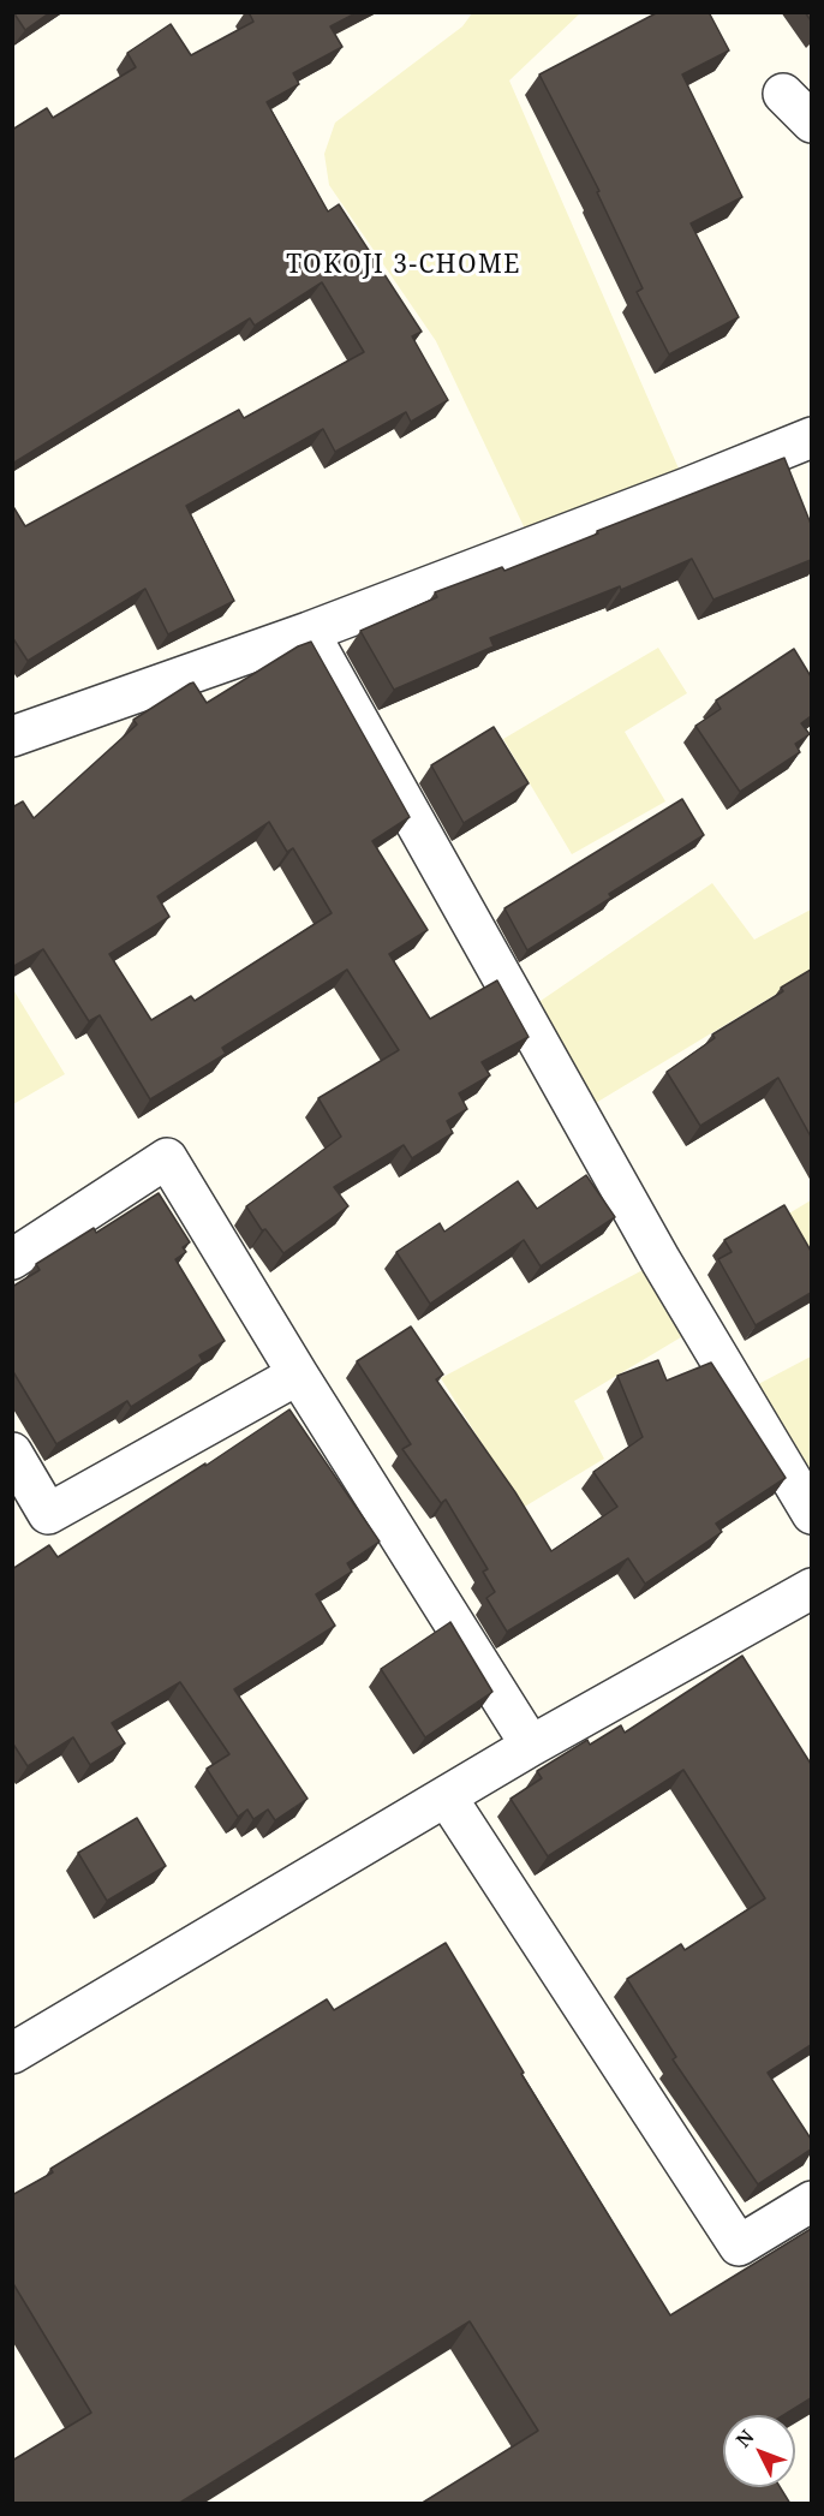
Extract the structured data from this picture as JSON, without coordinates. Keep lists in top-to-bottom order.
{
  "districts": ["TOKOJI 3-CHOME"],
  "north": "top left"
}
